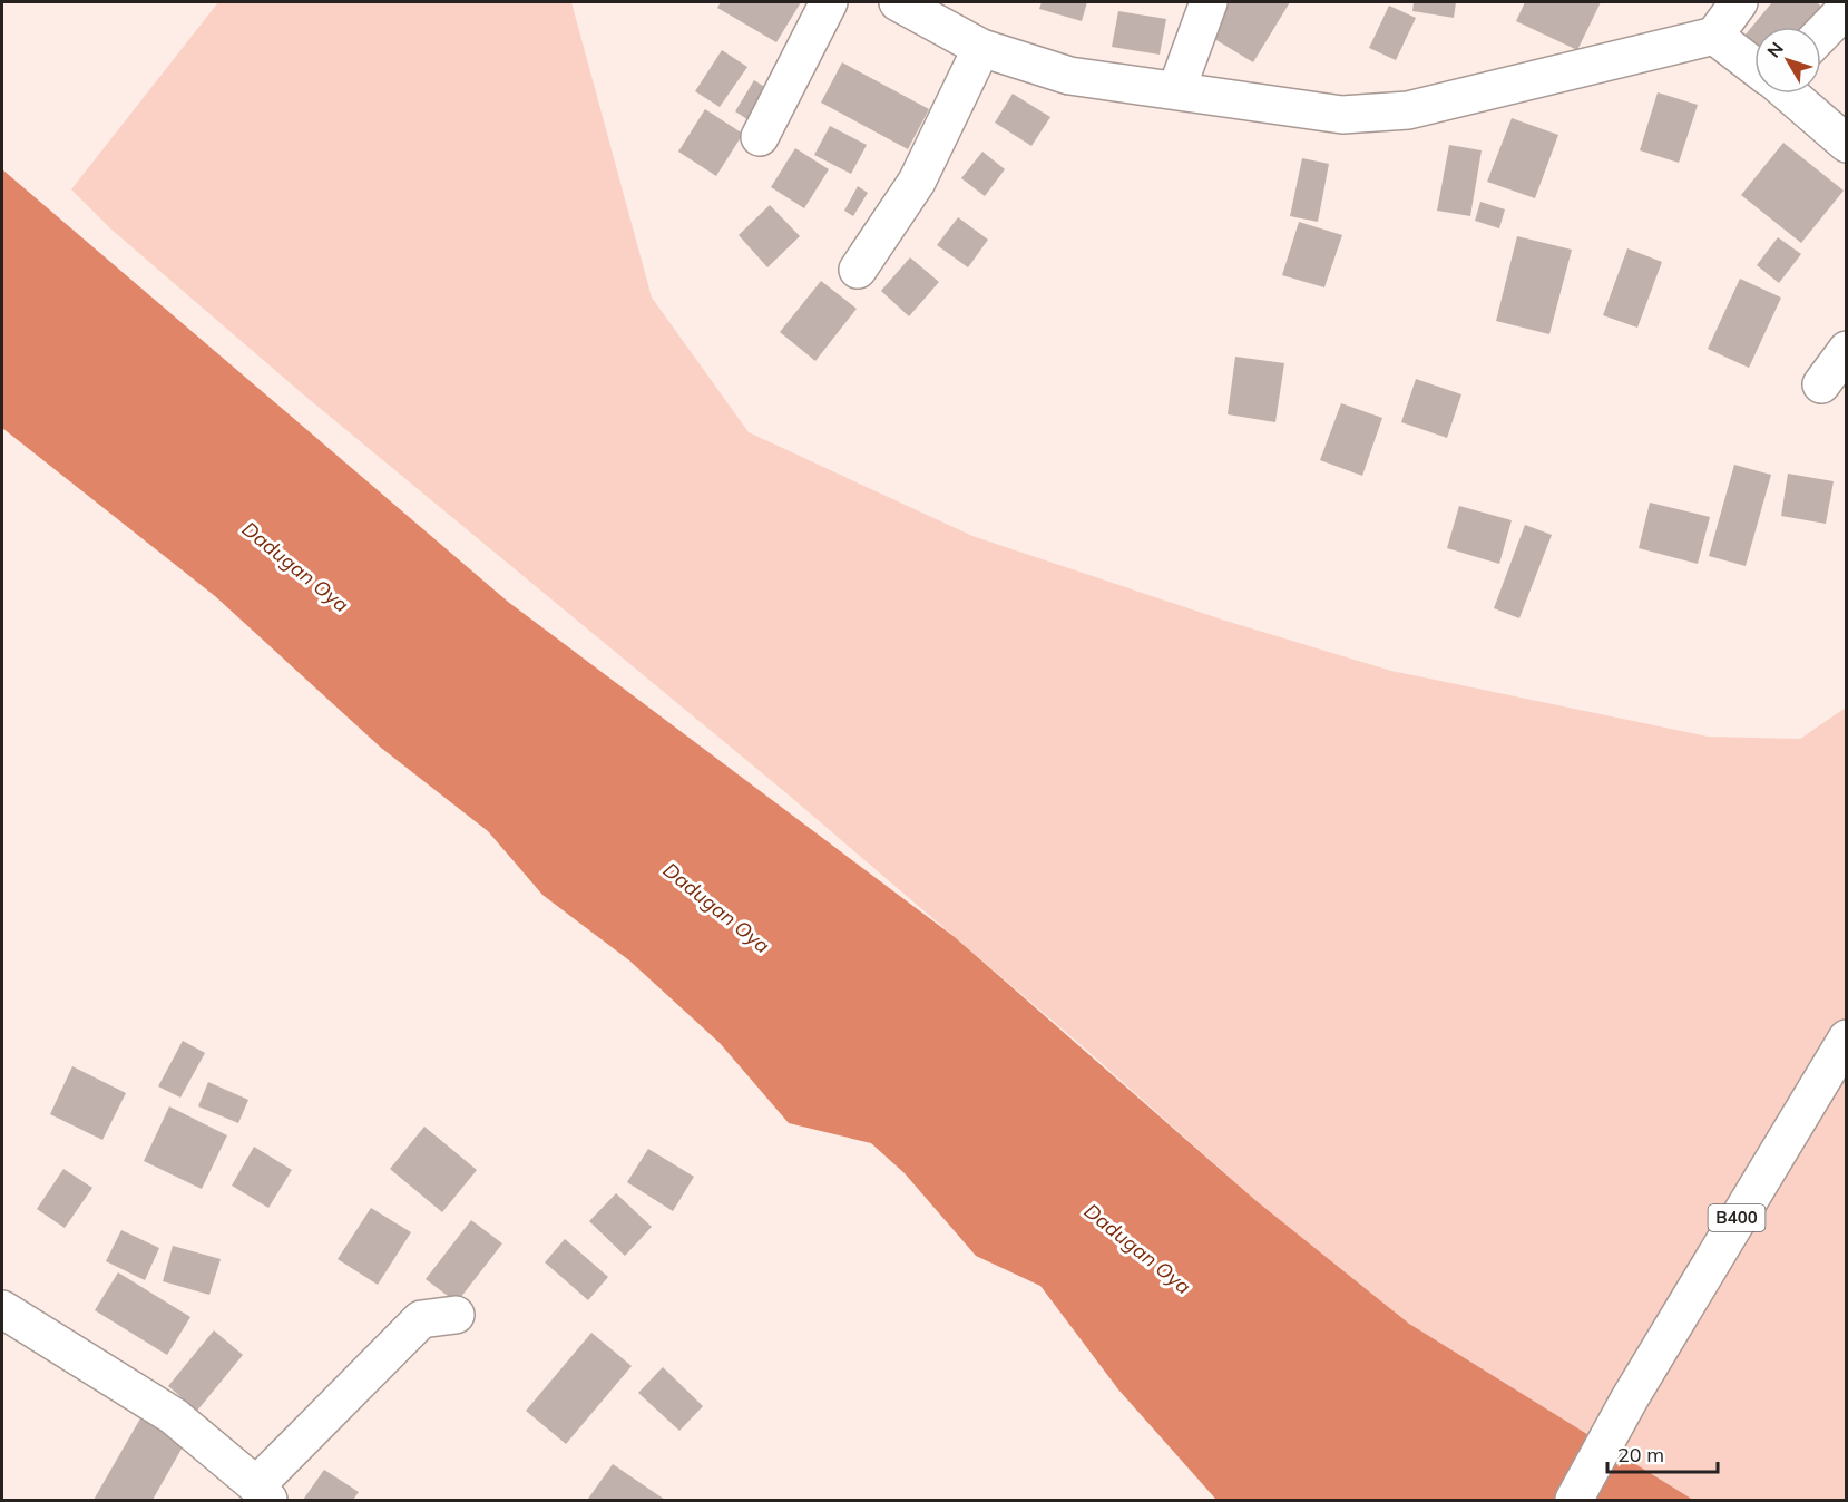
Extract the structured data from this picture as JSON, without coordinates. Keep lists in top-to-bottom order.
{
  "streets": {
    "street": ["B400"]
  },
  "water": ["Dadugan Oya"],
  "scale_bar": "20 m",
  "north": "top left"
}
